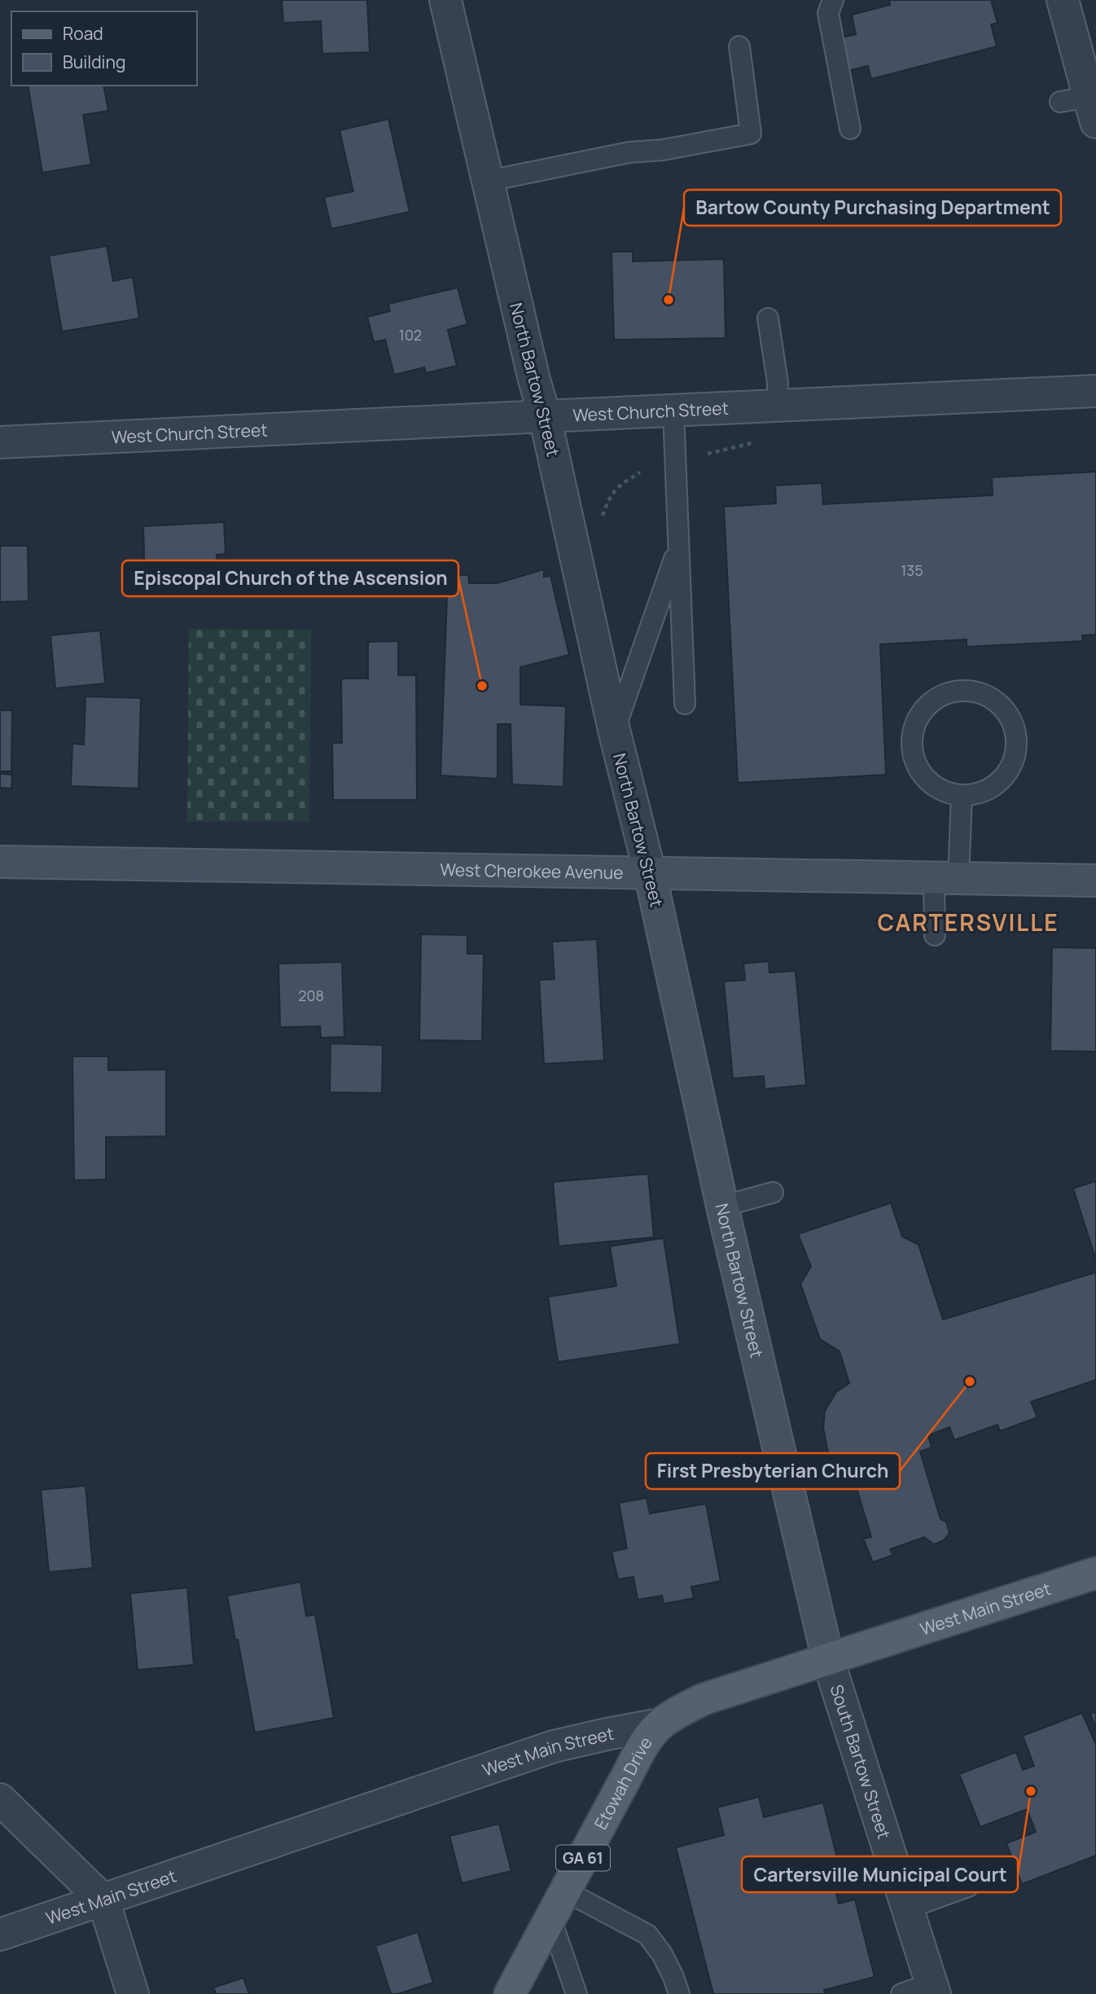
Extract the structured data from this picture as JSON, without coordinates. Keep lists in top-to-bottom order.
{
  "streets": {
    "main road": [
      "North Bartow Street",
      "West Cherokee Avenue",
      "West Main Street",
      "Etowah Drive",
      "GA 61"
    ],
    "street": ["West Church Street", "South Bartow Street"]
  },
  "crossings": [
    ["North Bartow Street", "West Church Street"],
    ["North Bartow Street", "West Cherokee Avenue"],
    ["North Bartow Street", "West Main Street"],
    ["North Bartow Street", "South Bartow Street"],
    ["West Main Street", "South Bartow Street"],
    ["West Main Street", "Etowah Drive"]
  ],
  "districts": ["CARTERSVILLE"],
  "places": [
    "Bartow County Purchasing Department",
    "Episcopal Church of the Ascension",
    "First Presbyterian Church",
    "Cartersville Municipal Court"
  ],
  "house_numbers": ["102", "135", "208"],
  "legend": ["Road", "Building"]
}
